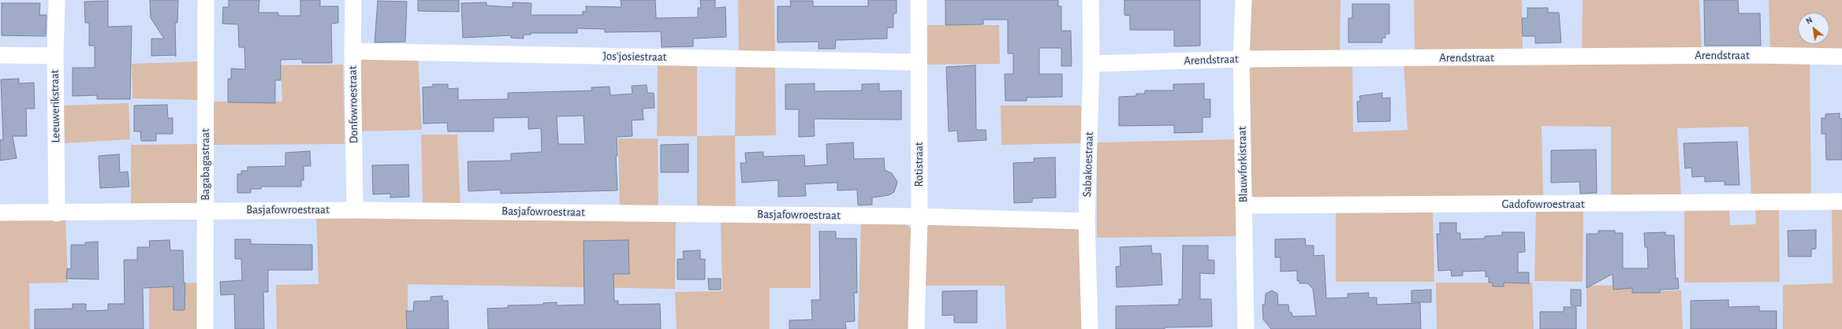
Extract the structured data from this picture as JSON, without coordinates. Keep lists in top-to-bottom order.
{
  "streets": {
    "street": [
      "Arendstraat",
      "Jos'josiestraat",
      "Donfowroestraat",
      "Leeuwerikstraat",
      "Bagabagastraat",
      "Rotistraat",
      "Sabakoestraat",
      "Blauwforkistraat",
      "Gadofowroestraat",
      "Basjafowroestraat"
    ]
  },
  "crossings": [
    ["Arendstraat", "Sabakoestraat"],
    ["Arendstraat", "Blauwforkistraat"],
    ["Jos'josiestraat", "Donfowroestraat"],
    ["Jos'josiestraat", "Rotistraat"],
    ["Donfowroestraat", "Basjafowroestraat"],
    ["Leeuwerikstraat", "Basjafowroestraat"],
    ["Bagabagastraat", "Basjafowroestraat"],
    ["Rotistraat", "Basjafowroestraat"],
    ["Sabakoestraat", "Basjafowroestraat"],
    ["Blauwforkistraat", "Gadofowroestraat"]
  ],
  "north": "top left"
}
